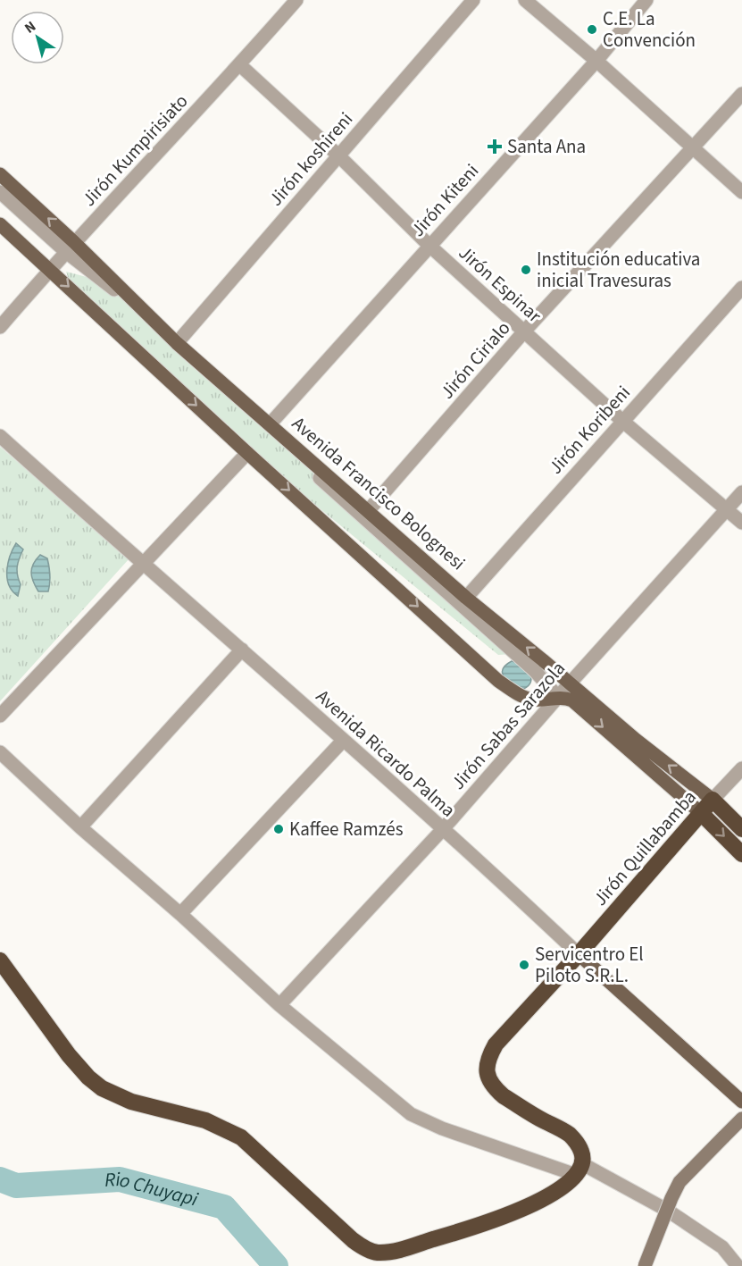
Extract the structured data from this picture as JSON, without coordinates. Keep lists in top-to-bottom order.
{
  "streets": {
    "highway": ["Avenida Francisco Bolognesi", "Jirón Quillabamba"],
    "main road": ["Avenida Ricardo Palma"],
    "street": [
      "Jirón Kumpirisiato",
      "Jirón koshireni",
      "Jirón Kiteni",
      "Jirón Espinar",
      "Jirón Cirialo",
      "Jirón Koribeni",
      "Jirón Sabas Sarazola"
    ]
  },
  "crossings": [
    ["Jirón Kumpirisiato", "Jirón Espinar"],
    ["Jirón Kumpirisiato", "Avenida Francisco Bolognesi"],
    ["Jirón koshireni", "Jirón Espinar"],
    ["Jirón koshireni", "Avenida Francisco Bolognesi"],
    ["Jirón Kiteni", "Jirón Espinar"],
    ["Jirón Kiteni", "Avenida Francisco Bolognesi"],
    ["Jirón Espinar", "Jirón Cirialo"],
    ["Jirón Espinar", "Jirón Koribeni"],
    ["Jirón Espinar", "Jirón Sabas Sarazola"],
    ["Jirón Cirialo", "Avenida Francisco Bolognesi"],
    ["Jirón Koribeni", "Avenida Francisco Bolognesi"],
    ["Avenida Francisco Bolognesi", "Jirón Sabas Sarazola"],
    ["Avenida Francisco Bolognesi", "Jirón Quillabamba"],
    ["Jirón Sabas Sarazola", "Avenida Ricardo Palma"],
    ["Avenida Ricardo Palma", "Jirón Quillabamba"]
  ],
  "water": ["Rio Chuyapi"],
  "places": {
    "other": [
      "C.E. La Convención",
      "Institución educativa inicial Travesuras",
      "Kaffee Ramzés",
      "Servicentro El Piloto S.R.L."
    ],
    "health": ["Santa Ana"]
  },
  "north": "top left"
}
